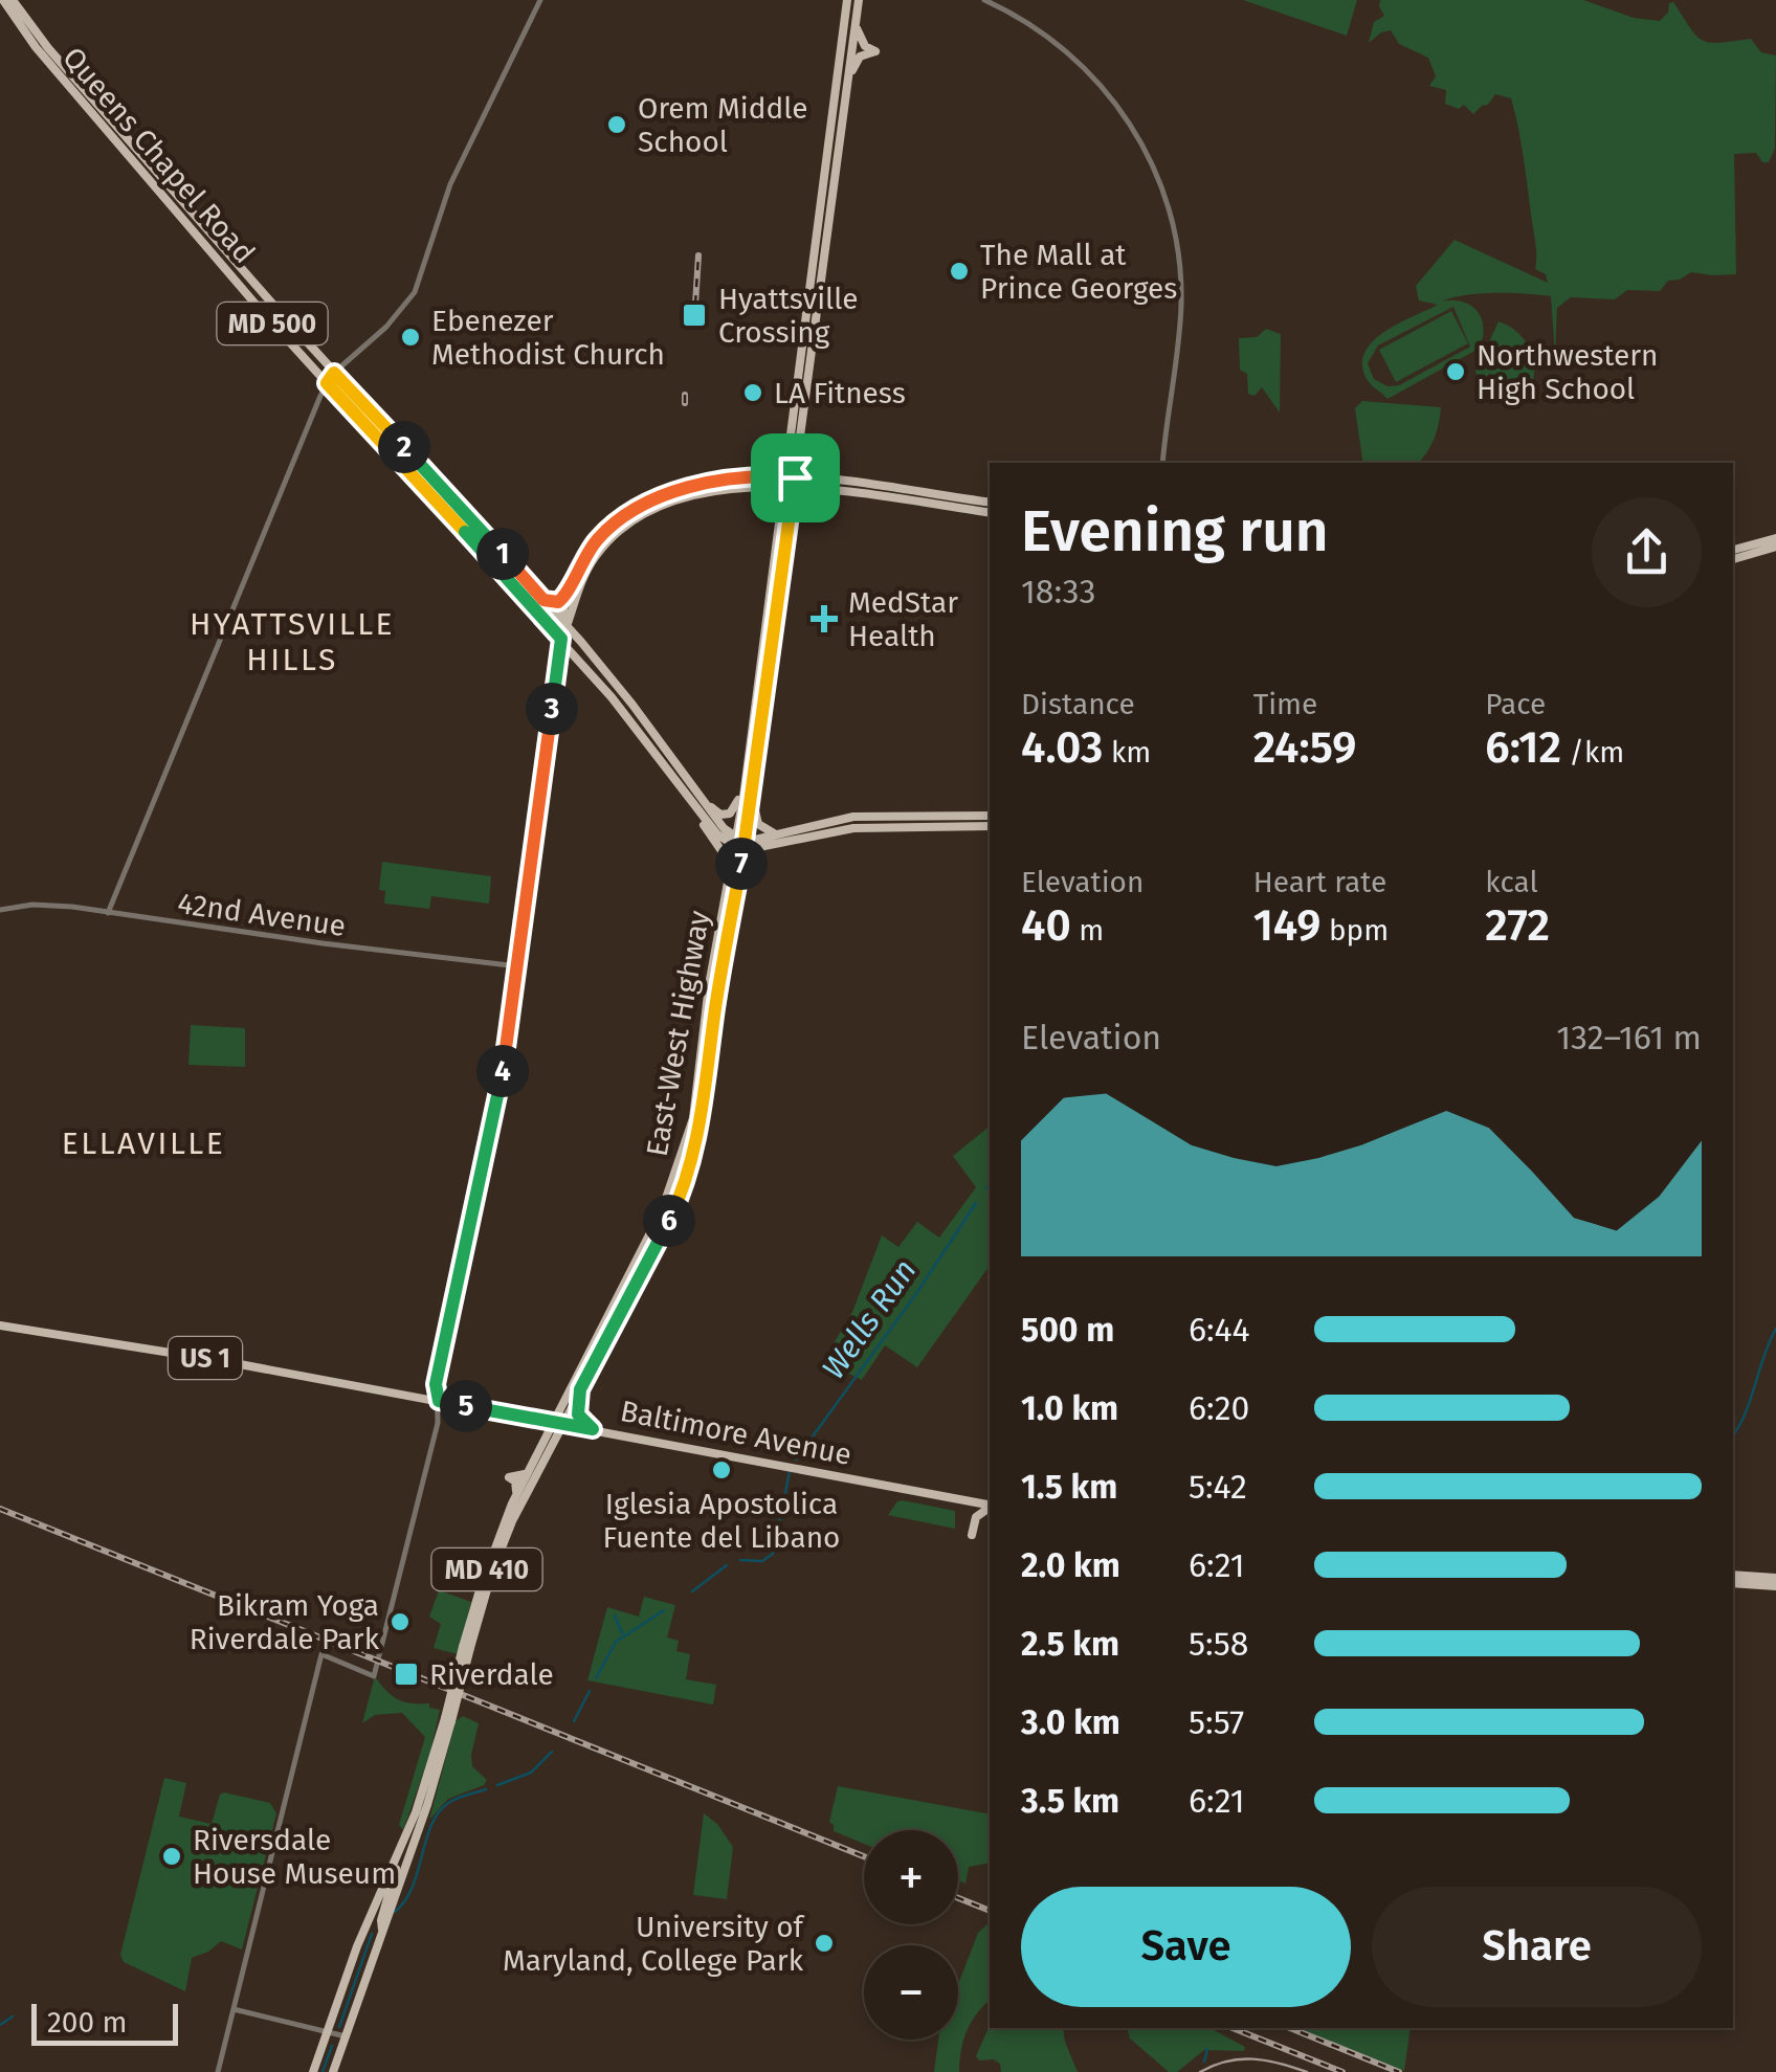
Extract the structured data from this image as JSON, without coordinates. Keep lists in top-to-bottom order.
{
  "streets": {
    "main road": [
      "Queens Chapel Road",
      "MD 500",
      "East-West Highway",
      "US 1",
      "Baltimore Avenue",
      "MD 410"
    ],
    "street": ["42nd Avenue"]
  },
  "crossings": [
    ["Queens Chapel Road", "East-West Highway"],
    ["East-West Highway", "Baltimore Avenue"]
  ],
  "districts": ["HYATTSVILLE HILLS", "ELLAVILLE"],
  "water": ["Wells Run"],
  "places": {
    "other": [
      "Orem Middle School",
      "The Mall at Prince Georges",
      "Ebenezer Methodist Church",
      "Northwestern High School",
      "LA Fitness",
      "Iglesia Apostolica Fuente del Libano",
      "Bikram Yoga Riverdale Park",
      "Riversdale House Museum",
      "University of Maryland, College Park"
    ],
    "transit": ["Hyattsville Crossing", "Riverdale"],
    "health": ["MedStar Health"]
  },
  "scale_bar": "200 m",
  "page": {
    "pins": [
      "2",
      "1",
      "3",
      "7",
      "4",
      "6",
      "5"
    ],
    "heading": ["Evening run", "18:33"],
    "stats": [
      ["Distance", "4.03 km"],
      ["Time", "24:59"],
      ["Pace", "6:12 /km"],
      ["Elevation", "40 m"],
      ["Heart rate", "149 bpm"],
      ["kcal", "272"]
    ],
    "chart": ["Elevation", "132–161 m"],
    "list": [
      {
        "name": "500 m",
        "note": "6:44"
      },
      {
        "name": "1.0 km",
        "note": "6:20"
      },
      {
        "name": "1.5 km",
        "note": "5:42"
      },
      {
        "name": "2.0 km",
        "note": "6:21"
      },
      {
        "name": "2.5 km",
        "note": "5:58"
      },
      {
        "name": "3.0 km",
        "note": "5:57"
      },
      {
        "name": "3.5 km",
        "note": "6:21"
      }
    ],
    "map_buttons": ["+", "−"],
    "buttons": ["Save", "Share"],
    "scale": "200 m"
  }
}
